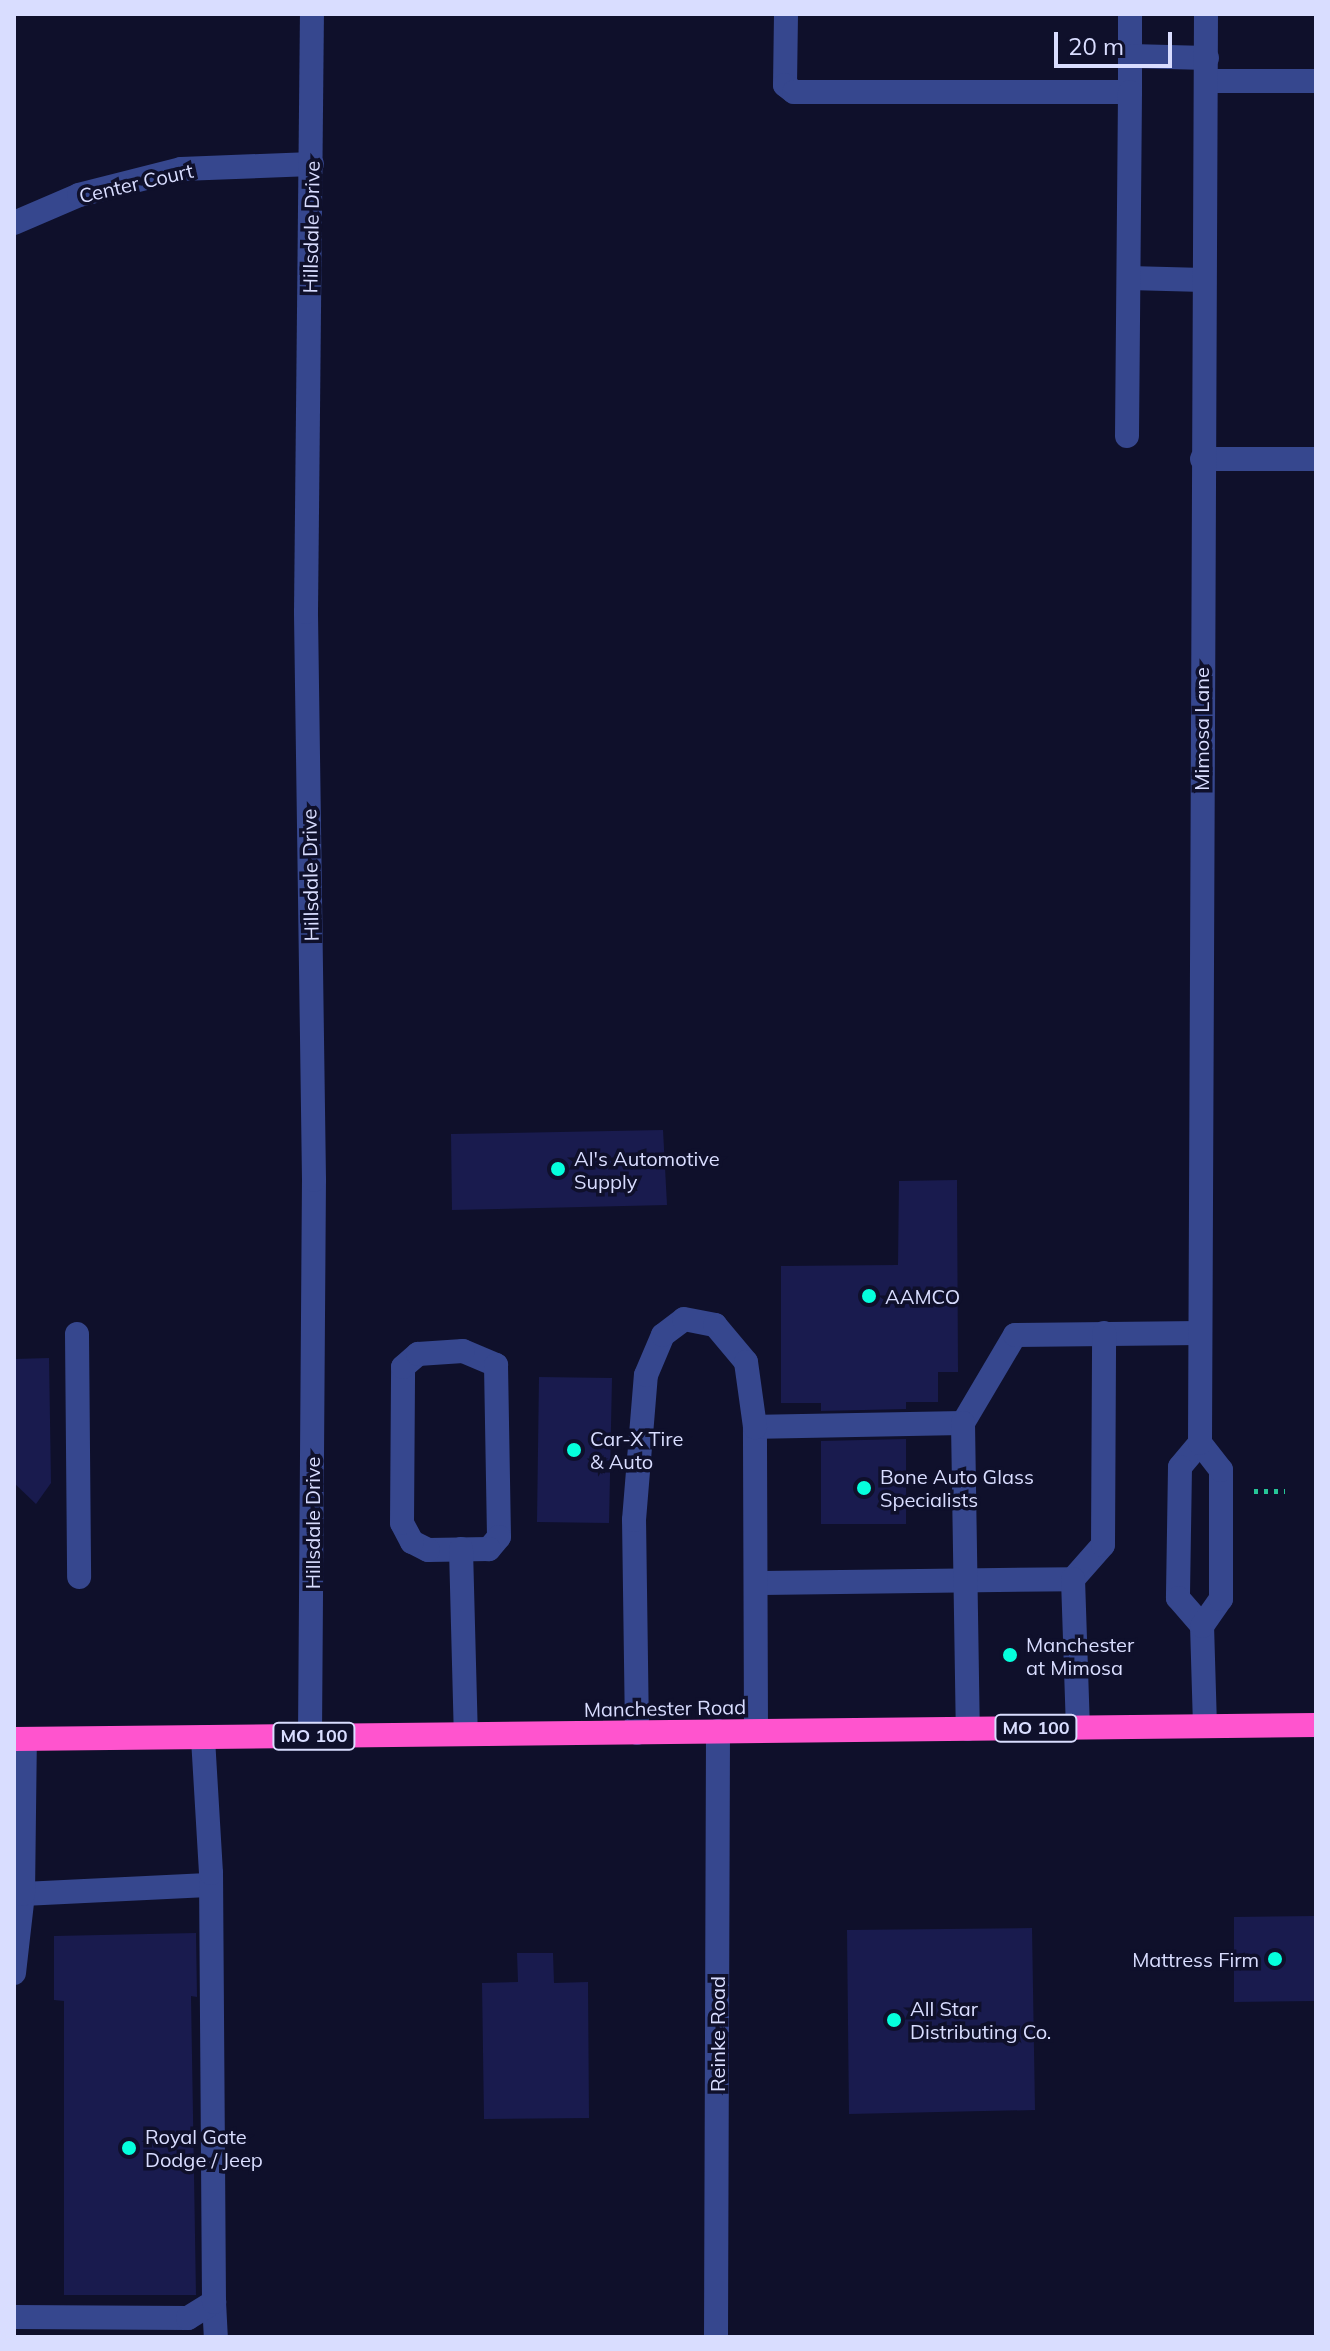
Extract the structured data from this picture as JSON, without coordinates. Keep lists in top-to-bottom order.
{
  "streets": {
    "highway": ["Manchester Road", "MO 100"],
    "street": [
      "Center Court",
      "Hillsdale Drive",
      "Mimosa Lane",
      "Reinke Road"
    ]
  },
  "crossings": [
    ["Center Court", "Hillsdale Drive"],
    ["Hillsdale Drive", "Manchester Road"],
    ["Manchester Road", "Reinke Road"]
  ],
  "places": [
    "Al's Automotive Supply",
    "AAMCO",
    "Car-X Tire & Auto",
    "Bone Auto Glass Specialists",
    "Manchester at Mimosa",
    "Mattress Firm",
    "All Star Distributing Co.",
    "Royal Gate Dodge / Jeep"
  ],
  "scale_bar": "20 m"
}
